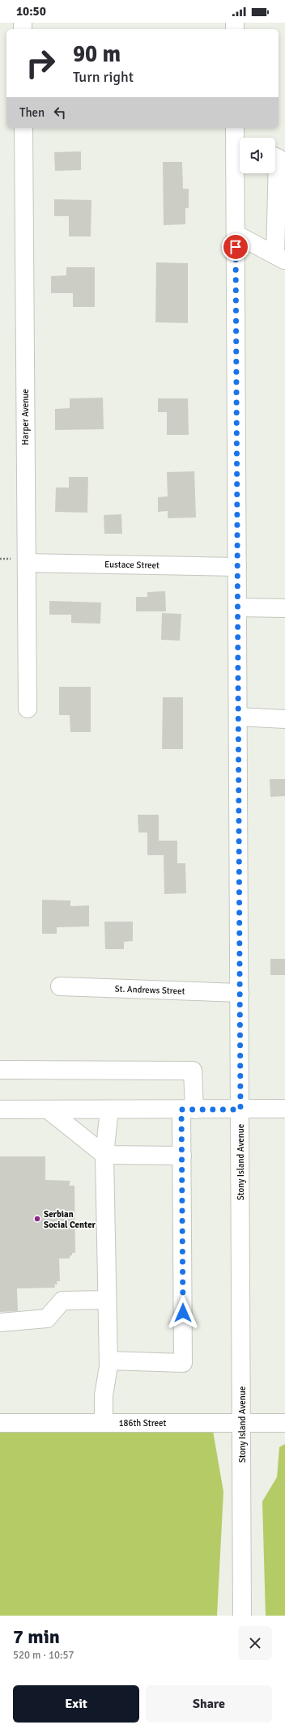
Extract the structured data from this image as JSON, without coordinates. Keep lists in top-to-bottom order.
{
  "streets": {
    "street": [
      "Harper Avenue",
      "Eustace Street",
      "St. Andrews Street",
      "Stony Island Avenue",
      "186th Street"
    ]
  },
  "crossings": [
    ["Harper Avenue", "Eustace Street"],
    ["Eustace Street", "Stony Island Avenue"],
    ["St. Andrews Street", "Stony Island Avenue"],
    ["Stony Island Avenue", "186th Street"]
  ],
  "places": ["Serbian Social Center"],
  "page": {
    "status": "10:50",
    "turn": ["90 m", "Turn right"],
    "then": "Then",
    "heading": ["7 min", "520 m · 10:57"],
    "buttons": ["Exit", "Share"]
  }
}
